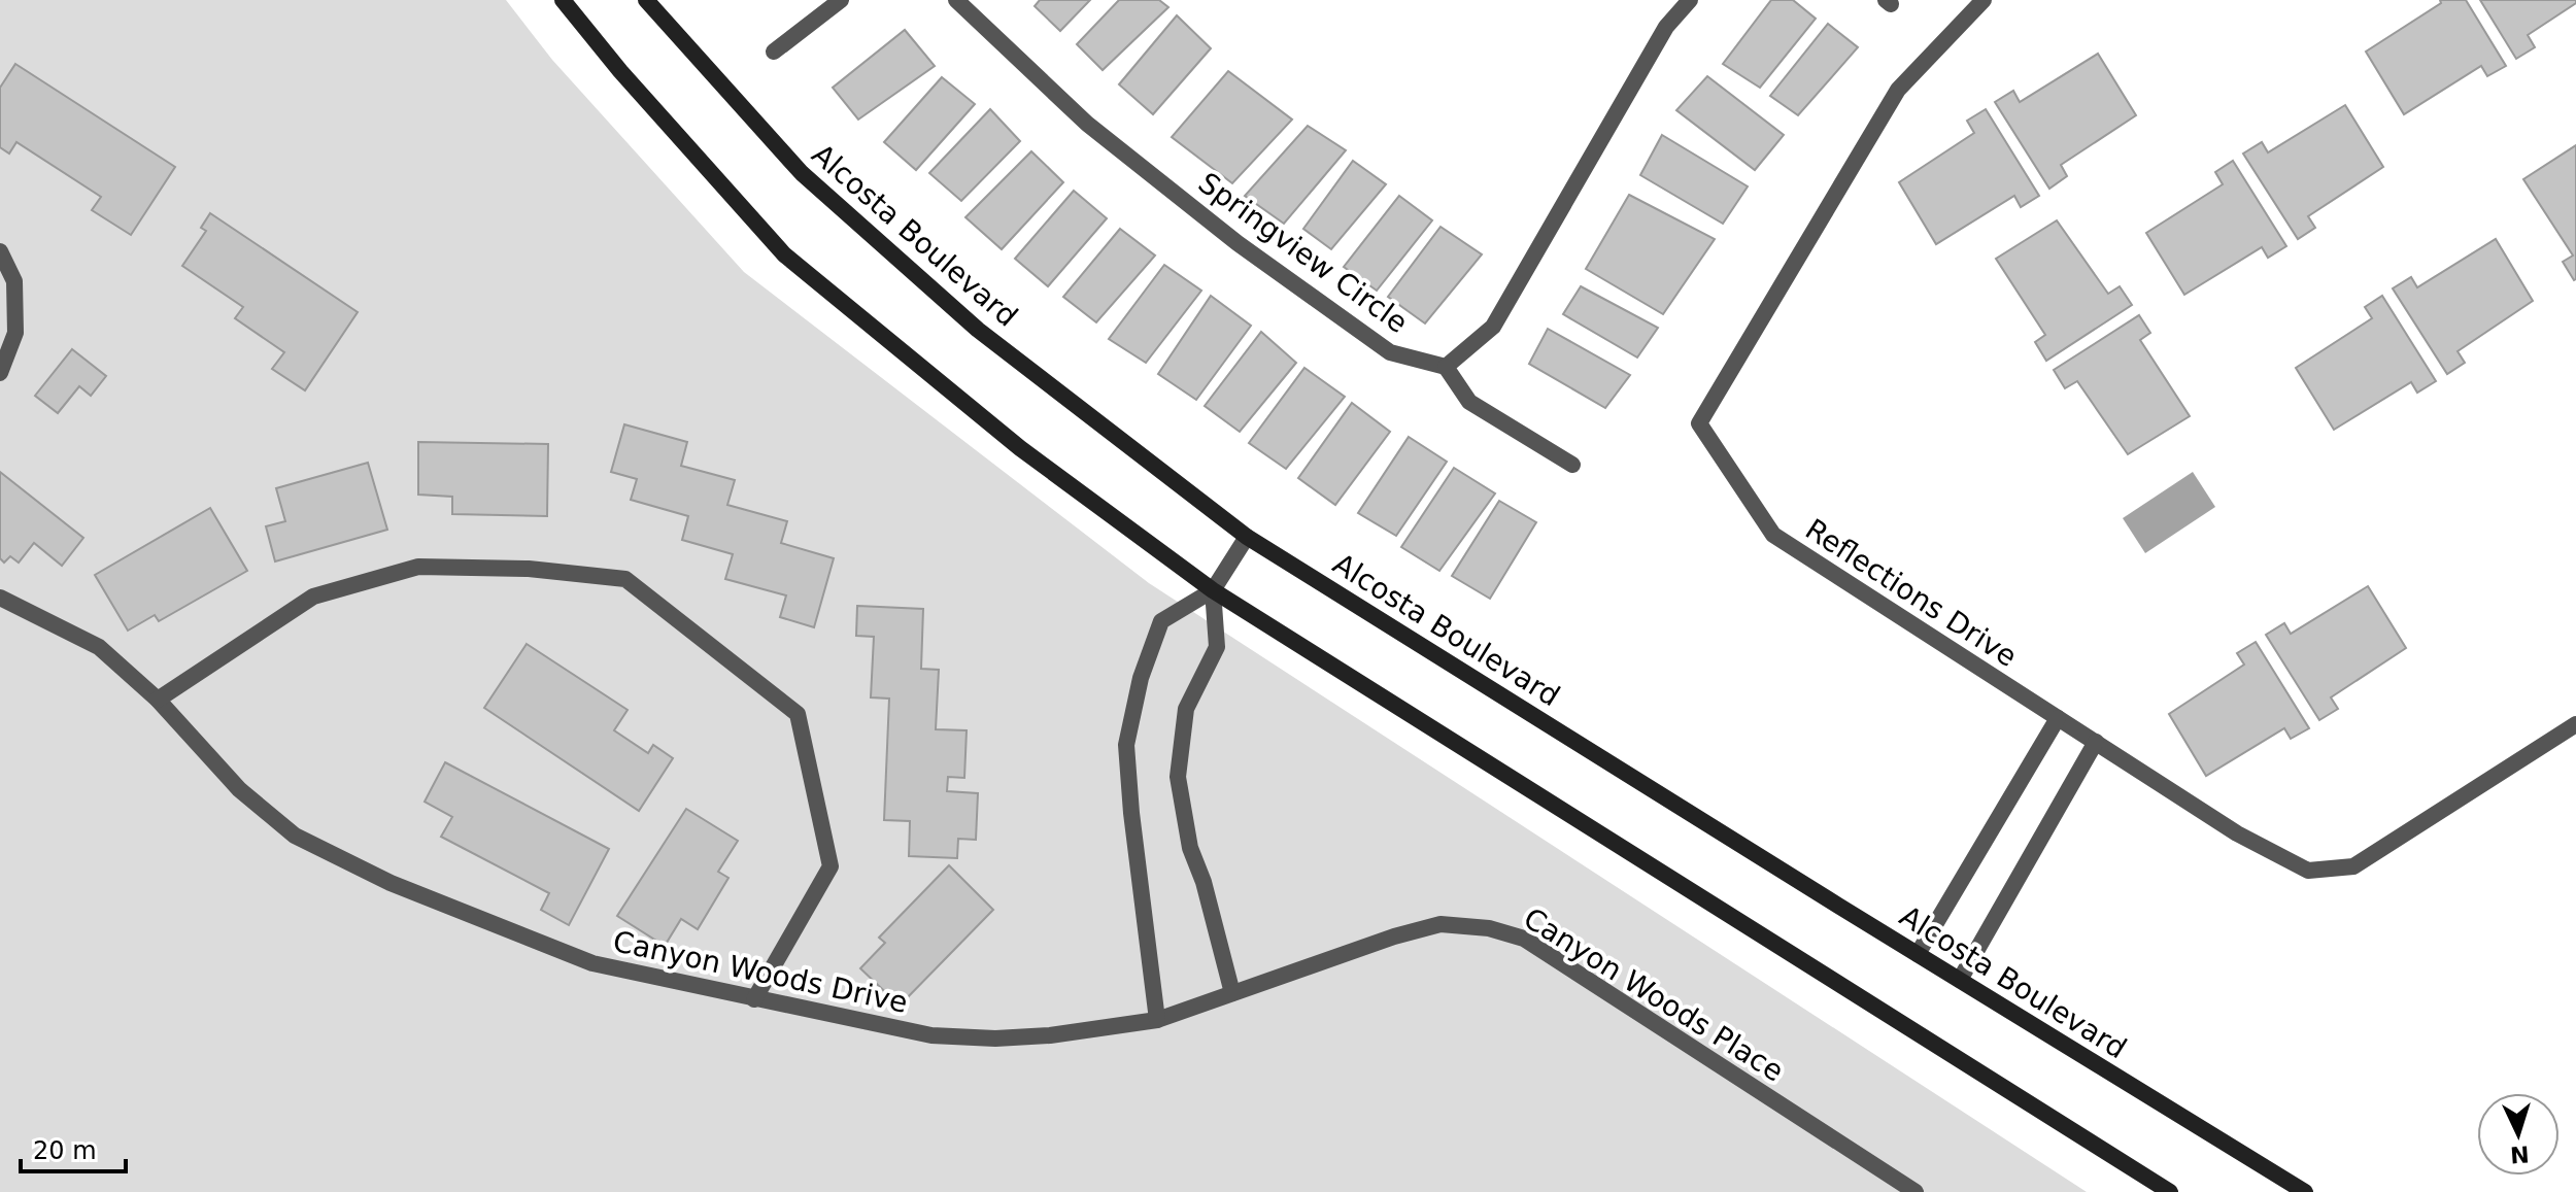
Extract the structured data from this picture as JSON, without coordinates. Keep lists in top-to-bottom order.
{
  "streets": {
    "main road": ["Alcosta Boulevard"],
    "street": [
      "Springview Circle",
      "Reflections Drive",
      "Canyon Woods Drive",
      "Canyon Woods Place"
    ]
  },
  "crossings": [
    ["Canyon Woods Drive", "Canyon Woods Place"]
  ],
  "scale_bar": "20 m",
  "north": "bottom"
}
